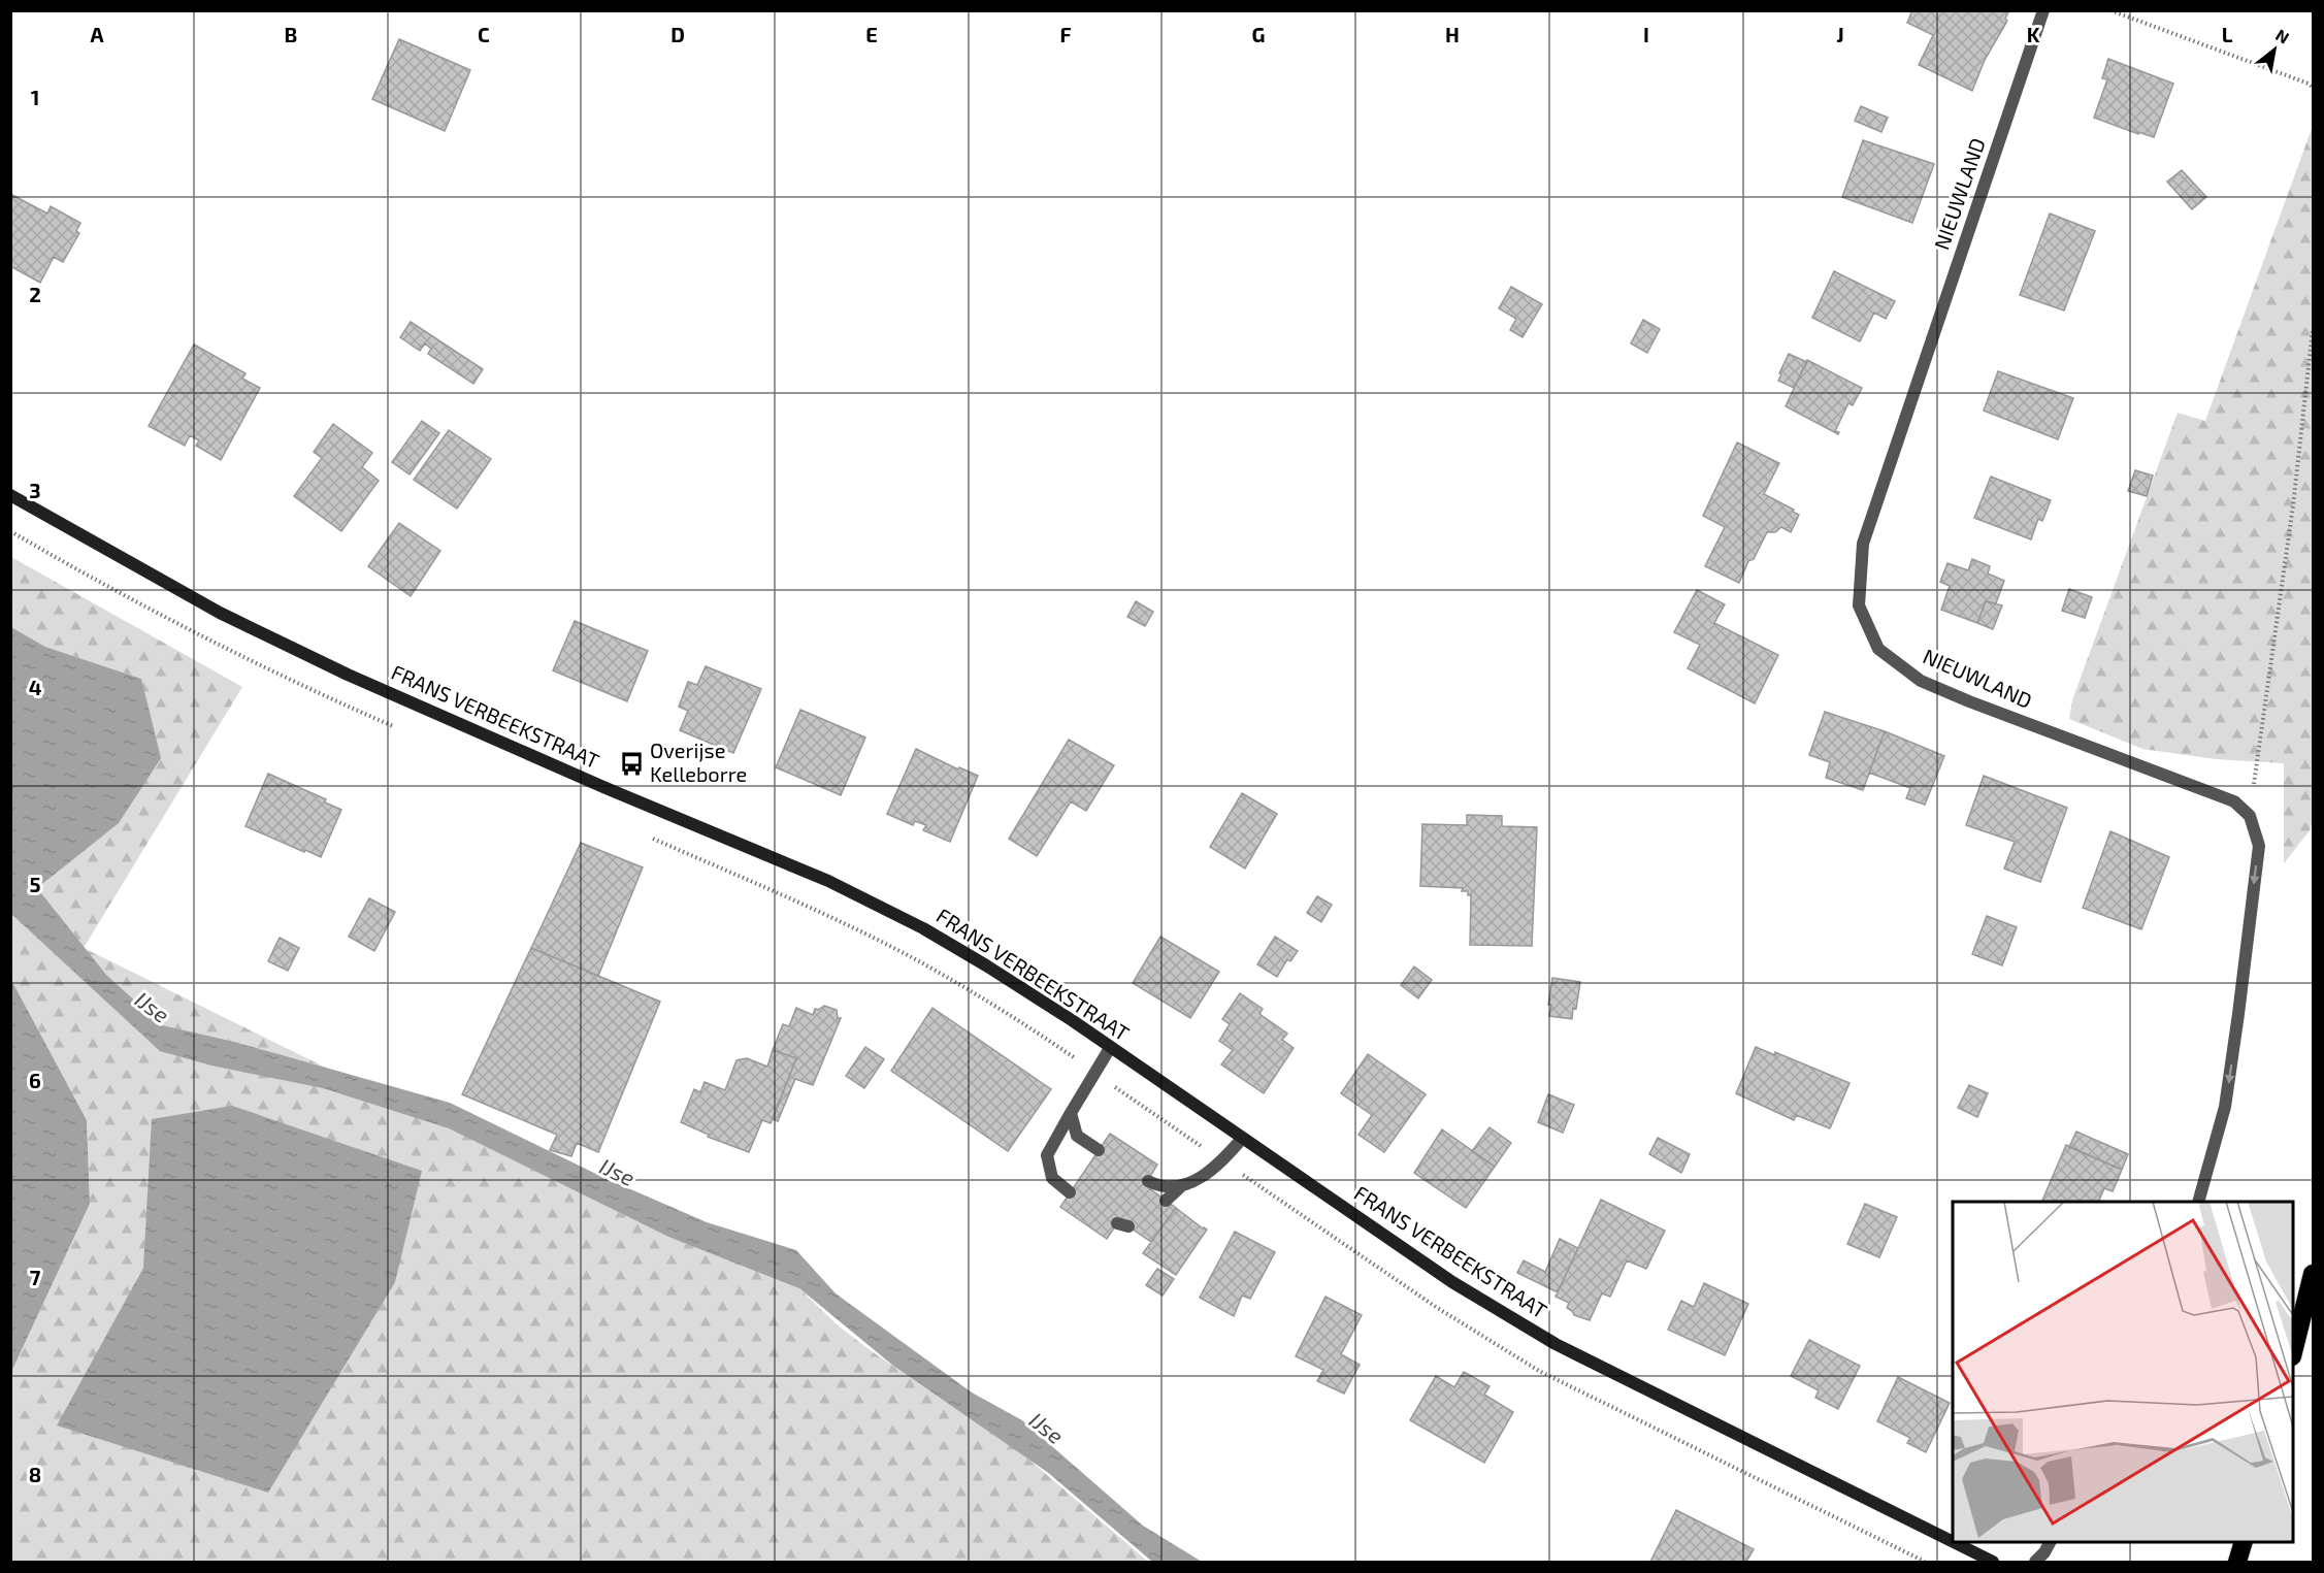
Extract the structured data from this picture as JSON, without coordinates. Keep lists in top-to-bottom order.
{
  "streets": {
    "main road": ["FRANS VERBEEKSTRAAT"],
    "street": ["NIEUWLAND"]
  },
  "water": ["IJse"],
  "places": {
    "bus stop": ["Overijse Kelleborre"]
  },
  "north": "top right",
  "grid": {
    "columns": [
      "A",
      "B",
      "C",
      "D",
      "E",
      "F",
      "G",
      "H",
      "I",
      "J",
      "K",
      "L"
    ],
    "rows": [
      "1",
      "2",
      "3",
      "4",
      "5",
      "6",
      "7",
      "8"
    ]
  }
}
